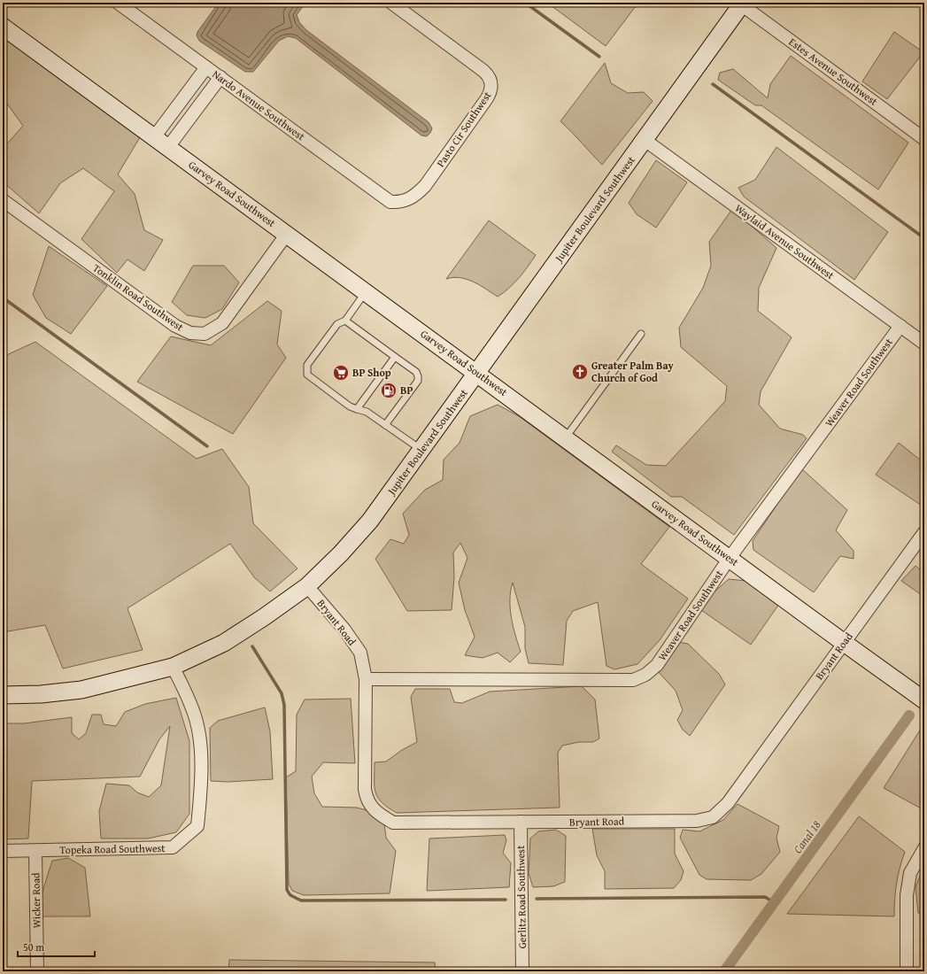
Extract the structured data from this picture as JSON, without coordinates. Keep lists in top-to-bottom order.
{
  "streets": {
    "street": [
      "Estes Avenue Southwest",
      "Nardo Avenue Southwest",
      "Pasto Cir Southwest",
      "Garvey Road Southwest",
      "Jupiter Boulevard Southwest",
      "Waylaid Avenue Southwest",
      "Tonklin Road Southwest",
      "Weaver Road Southwest",
      "Bryant Road",
      "Topeka Road Southwest",
      "Gerlitz Road Southwest",
      "Wicker Road"
    ]
  },
  "crossings": [
    ["Estes Avenue Southwest", "Jupiter Boulevard Southwest"],
    ["Nardo Avenue Southwest", "Pasto Cir Southwest"],
    ["Garvey Road Southwest", "Jupiter Boulevard Southwest"],
    ["Garvey Road Southwest", "Tonklin Road Southwest"],
    ["Garvey Road Southwest", "Weaver Road Southwest"],
    ["Garvey Road Southwest", "Bryant Road"],
    ["Jupiter Boulevard Southwest", "Waylaid Avenue Southwest"],
    ["Jupiter Boulevard Southwest", "Bryant Road"],
    ["Jupiter Boulevard Southwest", "Topeka Road Southwest"],
    ["Waylaid Avenue Southwest", "Weaver Road Southwest"],
    ["Weaver Road Southwest", "Bryant Road"],
    ["Bryant Road", "Gerlitz Road Southwest"],
    ["Topeka Road Southwest", "Wicker Road"]
  ],
  "water": ["Canal 18"],
  "places": {
    "church": ["Greater Palm Bay Church of God"],
    "supermarket": ["BP Shop"],
    "fuel station": ["BP"]
  },
  "scale_bar": "50 m"
}
